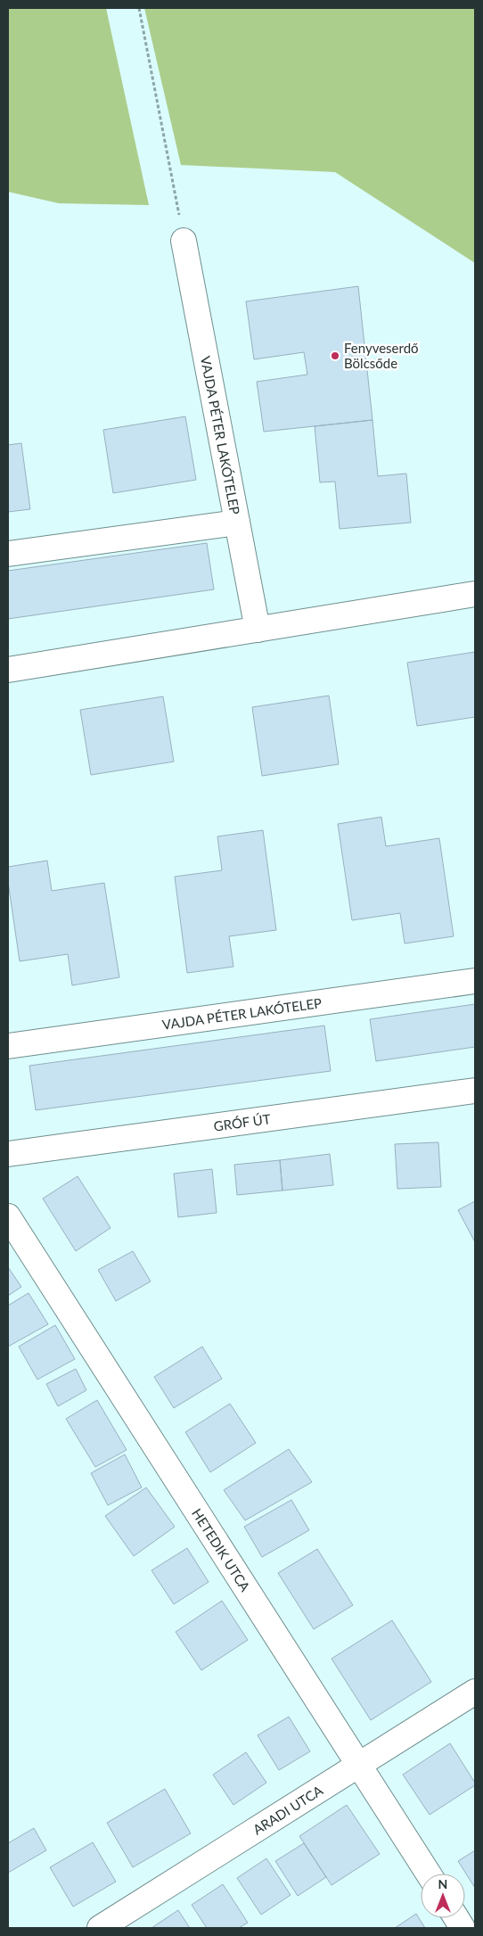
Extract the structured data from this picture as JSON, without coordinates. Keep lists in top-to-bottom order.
{
  "streets": {
    "street": [
      "VAJDA PÉTER LAKÓTELEP",
      "GRÓF ÚT",
      "HETEDIK UTCA",
      "ARADI UTCA"
    ]
  },
  "crossings": [
    ["HETEDIK UTCA", "ARADI UTCA"]
  ],
  "places": ["Fenyveserdő Bölcsőde"],
  "north": "top"
}
